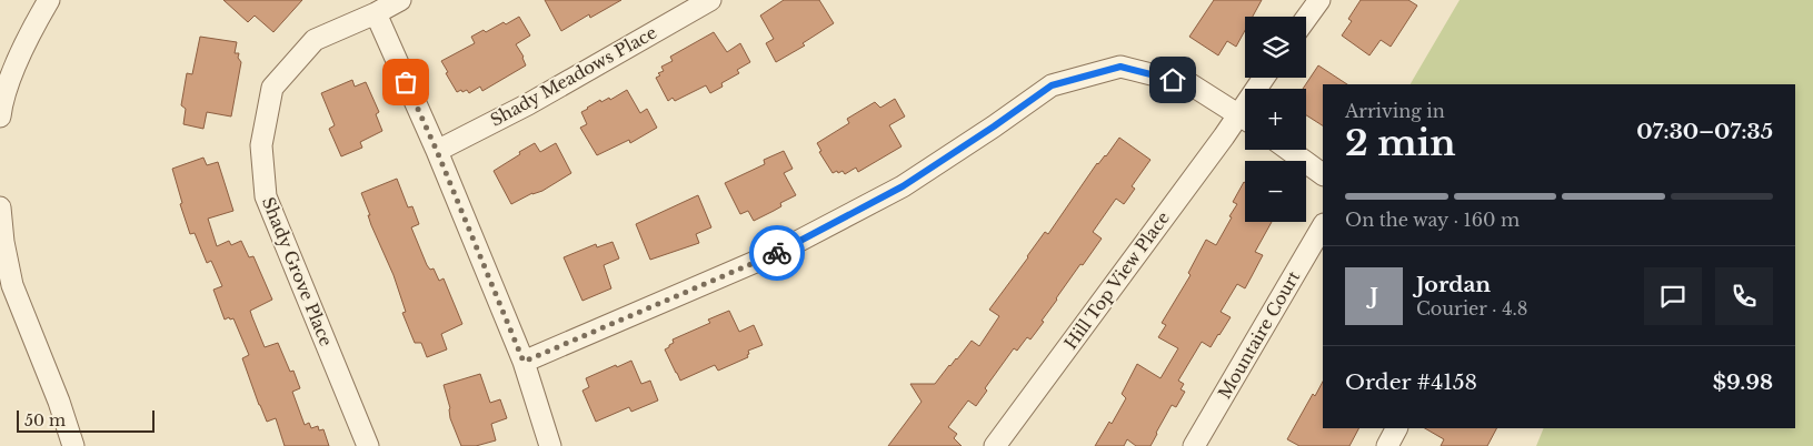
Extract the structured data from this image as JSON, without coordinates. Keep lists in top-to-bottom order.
{
  "streets": {
    "street": [
      "Shady Meadows Place",
      "Shady Grove Place",
      "Hill Top View Place",
      "Mountaire Court"
    ]
  },
  "scale_bar": "50 m",
  "page": {
    "map_buttons": ["+", "−"],
    "heading": ["2 min", "Arriving in", "07:30–07:35"],
    "panel": [
      "Jordan",
      "Courier · 4.8",
      "Order #4158",
      "$9.98"
    ],
    "bar": "On the way · 160 m",
    "round": "J",
    "scale": "50 m"
  }
}
